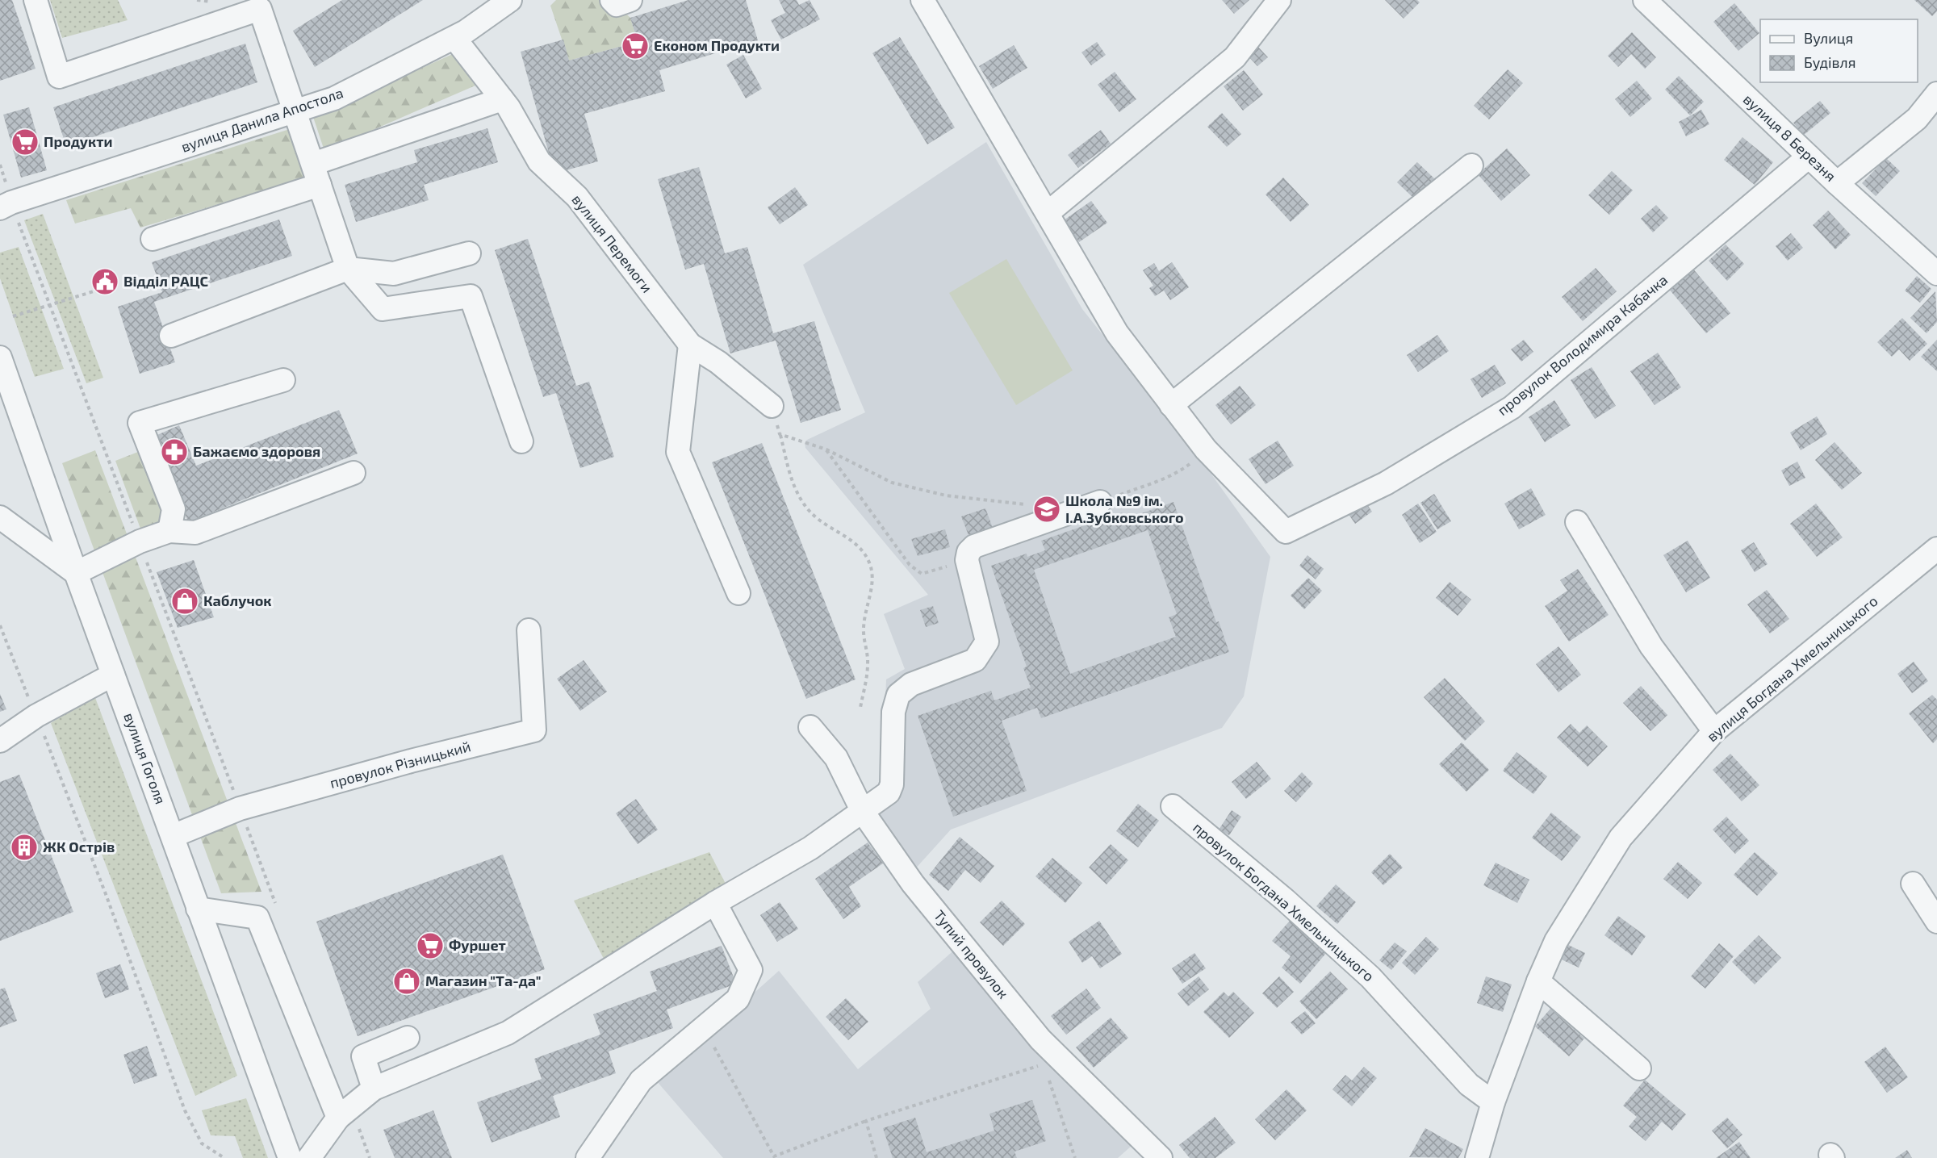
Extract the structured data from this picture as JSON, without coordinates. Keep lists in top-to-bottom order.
{
  "streets": {
    "street": [
      "вулиця Данила Апостола",
      "вулиця 8 Березня",
      "вулиця Перемоги",
      "провулок Володимира Кабачка",
      "вулиця Богдана Хмельницького",
      "вулиця Гоголя",
      "провулок Різницький",
      "провулок Богдана Хмельницького",
      "Тупий провулок"
    ]
  },
  "crossings": [
    ["вулиця Данила Апостола", "вулиця Перемоги"],
    ["вулиця 8 Березня", "провулок Володимира Кабачка"],
    ["вулиця Богдана Хмельницького", "провулок Богдана Хмельницького"],
    ["вулиця Гоголя", "провулок Різницький"]
  ],
  "places": {
    "supermarket": ["Економ Продукти", "Продукти", "Фуршет"],
    "public building": ["Відділ РАЦС"],
    "pharmacy": ["Бажаємо здоровя"],
    "school or university": ["Школа №9 ім. І.А.Зубковського"],
    "shop": ["Каблучок", "Магазин \"Та-да\""],
    "building": ["ЖК Острів"]
  },
  "legend": ["Вулиця", "Будівля"]
}
